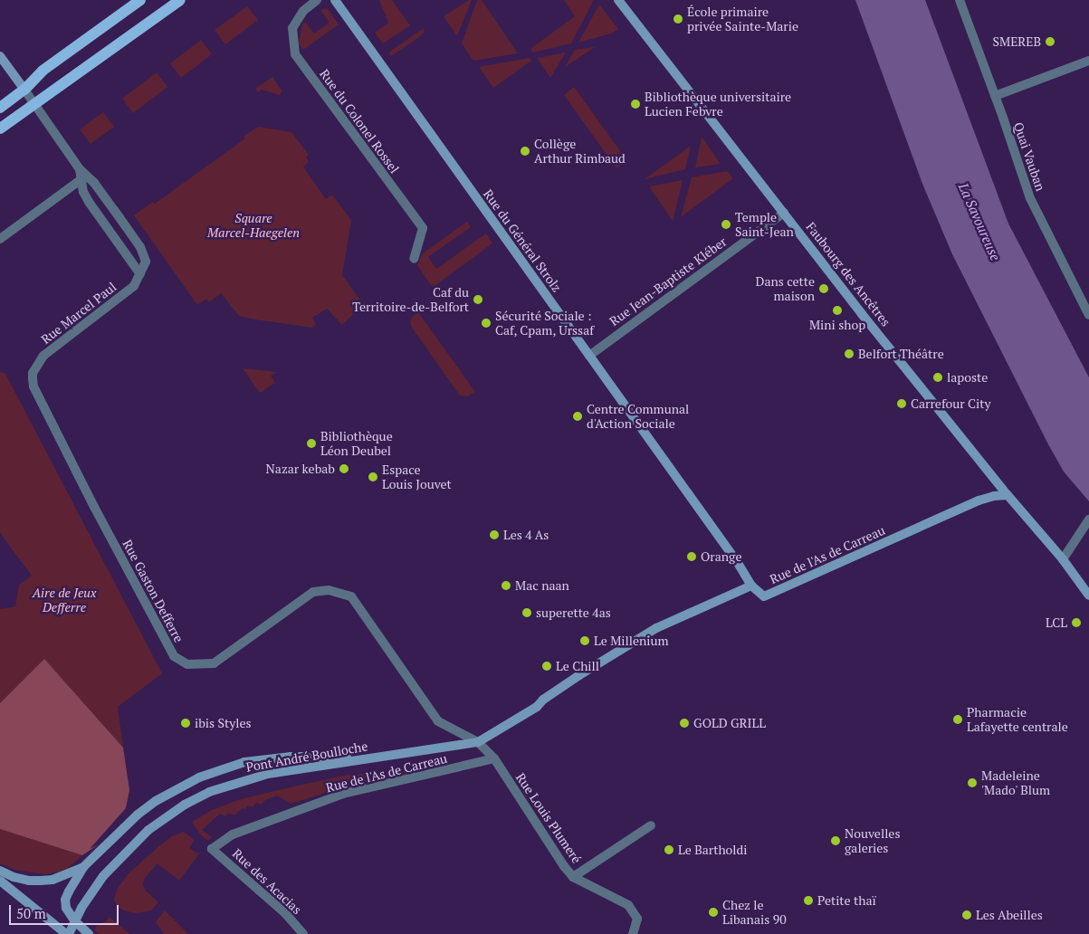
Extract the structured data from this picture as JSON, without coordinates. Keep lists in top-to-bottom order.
{
  "streets": {
    "street": [
      "Rue du Colonel Rossel",
      "Quai Vauban",
      "Rue du Général Strolz",
      "Faubourg des Ancêtres",
      "Rue Jean-Baptiste Kléber",
      "Rue Marcel Paul",
      "Rue de l'As de Carreau",
      "Rue Gaston Defferre",
      "Pont André Boulloche",
      "Rue Louis Plumeré",
      "Rue des Acacias"
    ]
  },
  "crossings": [
    ["Rue du Général Strolz", "Rue Jean-Baptiste Kléber"],
    ["Rue du Général Strolz", "Rue de l'As de Carreau"],
    ["Faubourg des Ancêtres", "Rue Jean-Baptiste Kléber"],
    ["Faubourg des Ancêtres", "Rue de l'As de Carreau"],
    ["Rue Marcel Paul", "Rue Gaston Defferre"],
    ["Rue de l'As de Carreau", "Rue Louis Plumeré"],
    ["Rue de l'As de Carreau", "Rue des Acacias"],
    ["Rue Gaston Defferre", "Pont André Boulloche"],
    ["Rue Gaston Defferre", "Rue Louis Plumeré"],
    ["Pont André Boulloche", "Rue Louis Plumeré"]
  ],
  "water": ["La Savoureuse"],
  "parks": ["Square Marcel-Haegelen", "Aire de Jeux Defferre"],
  "places": [
    "École primaire privée Sainte-Marie",
    "SMEREB",
    "Bibliothèque universitaire Lucien Febvre",
    "Collège Arthur Rimbaud",
    "Temple Saint-Jean",
    "Dans cette maison",
    "Caf du Territoire-de-Belfort",
    "Mini shop",
    "Sécurité Sociale : Caf, Cpam, Urssaf",
    "Belfort Théâtre",
    "laposte",
    "Carrefour City",
    "Centre Communal d'Action Sociale",
    "Bibliothèque Léon Deubel",
    "Nazar kebab",
    "Espace Louis Jouvet",
    "Les 4 As",
    "Orange",
    "Mac naan",
    "superette 4as",
    "LCL",
    "Le Millenium",
    "Le Chill",
    "Pharmacie Lafayette centrale",
    "ibis Styles",
    "GOLD GRILL",
    "Madeleine 'Mado' Blum",
    "Nouvelles galeries",
    "Le Bartholdi",
    "Petite thaï",
    "Chez le Libanais 90",
    "Les Abeilles"
  ],
  "scale_bar": "50 m"
}
